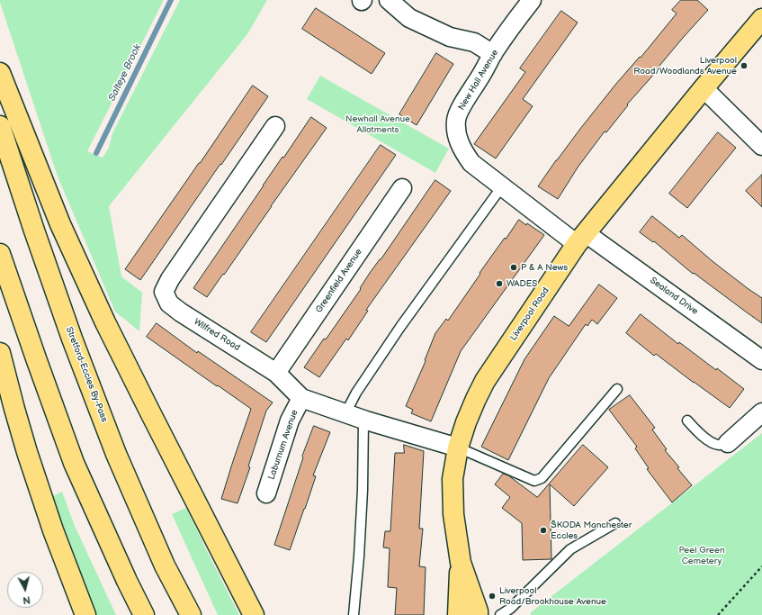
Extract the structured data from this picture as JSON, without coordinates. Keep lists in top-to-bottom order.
{
  "streets": {
    "highway": ["Liverpool Road", "Stretford-Eccles By-Pass"],
    "street": [
      "New Hall Avenue",
      "Greenfield Avenue",
      "Sealand Drive",
      "Wilfred Road",
      "Laburnum Avenue"
    ]
  },
  "crossings": [
    ["New Hall Avenue", "Sealand Drive"],
    ["New Hall Avenue", "Liverpool Road"],
    ["Greenfield Avenue", "Wilfred Road"],
    ["Sealand Drive", "Liverpool Road"],
    ["Liverpool Road", "Wilfred Road"],
    ["Wilfred Road", "Laburnum Avenue"]
  ],
  "water": ["Salteye Brook"],
  "parks": ["Newhall Avenue Allotments", "Peel Green Cemetery"],
  "places": [
    "Liverpool Road/Woodlands Avenue",
    "P & A News",
    "WADES",
    "ŠKODA Manchester Eccles",
    "Liverpool Road/Brookhouse Avenue"
  ],
  "north": "bottom"
}
